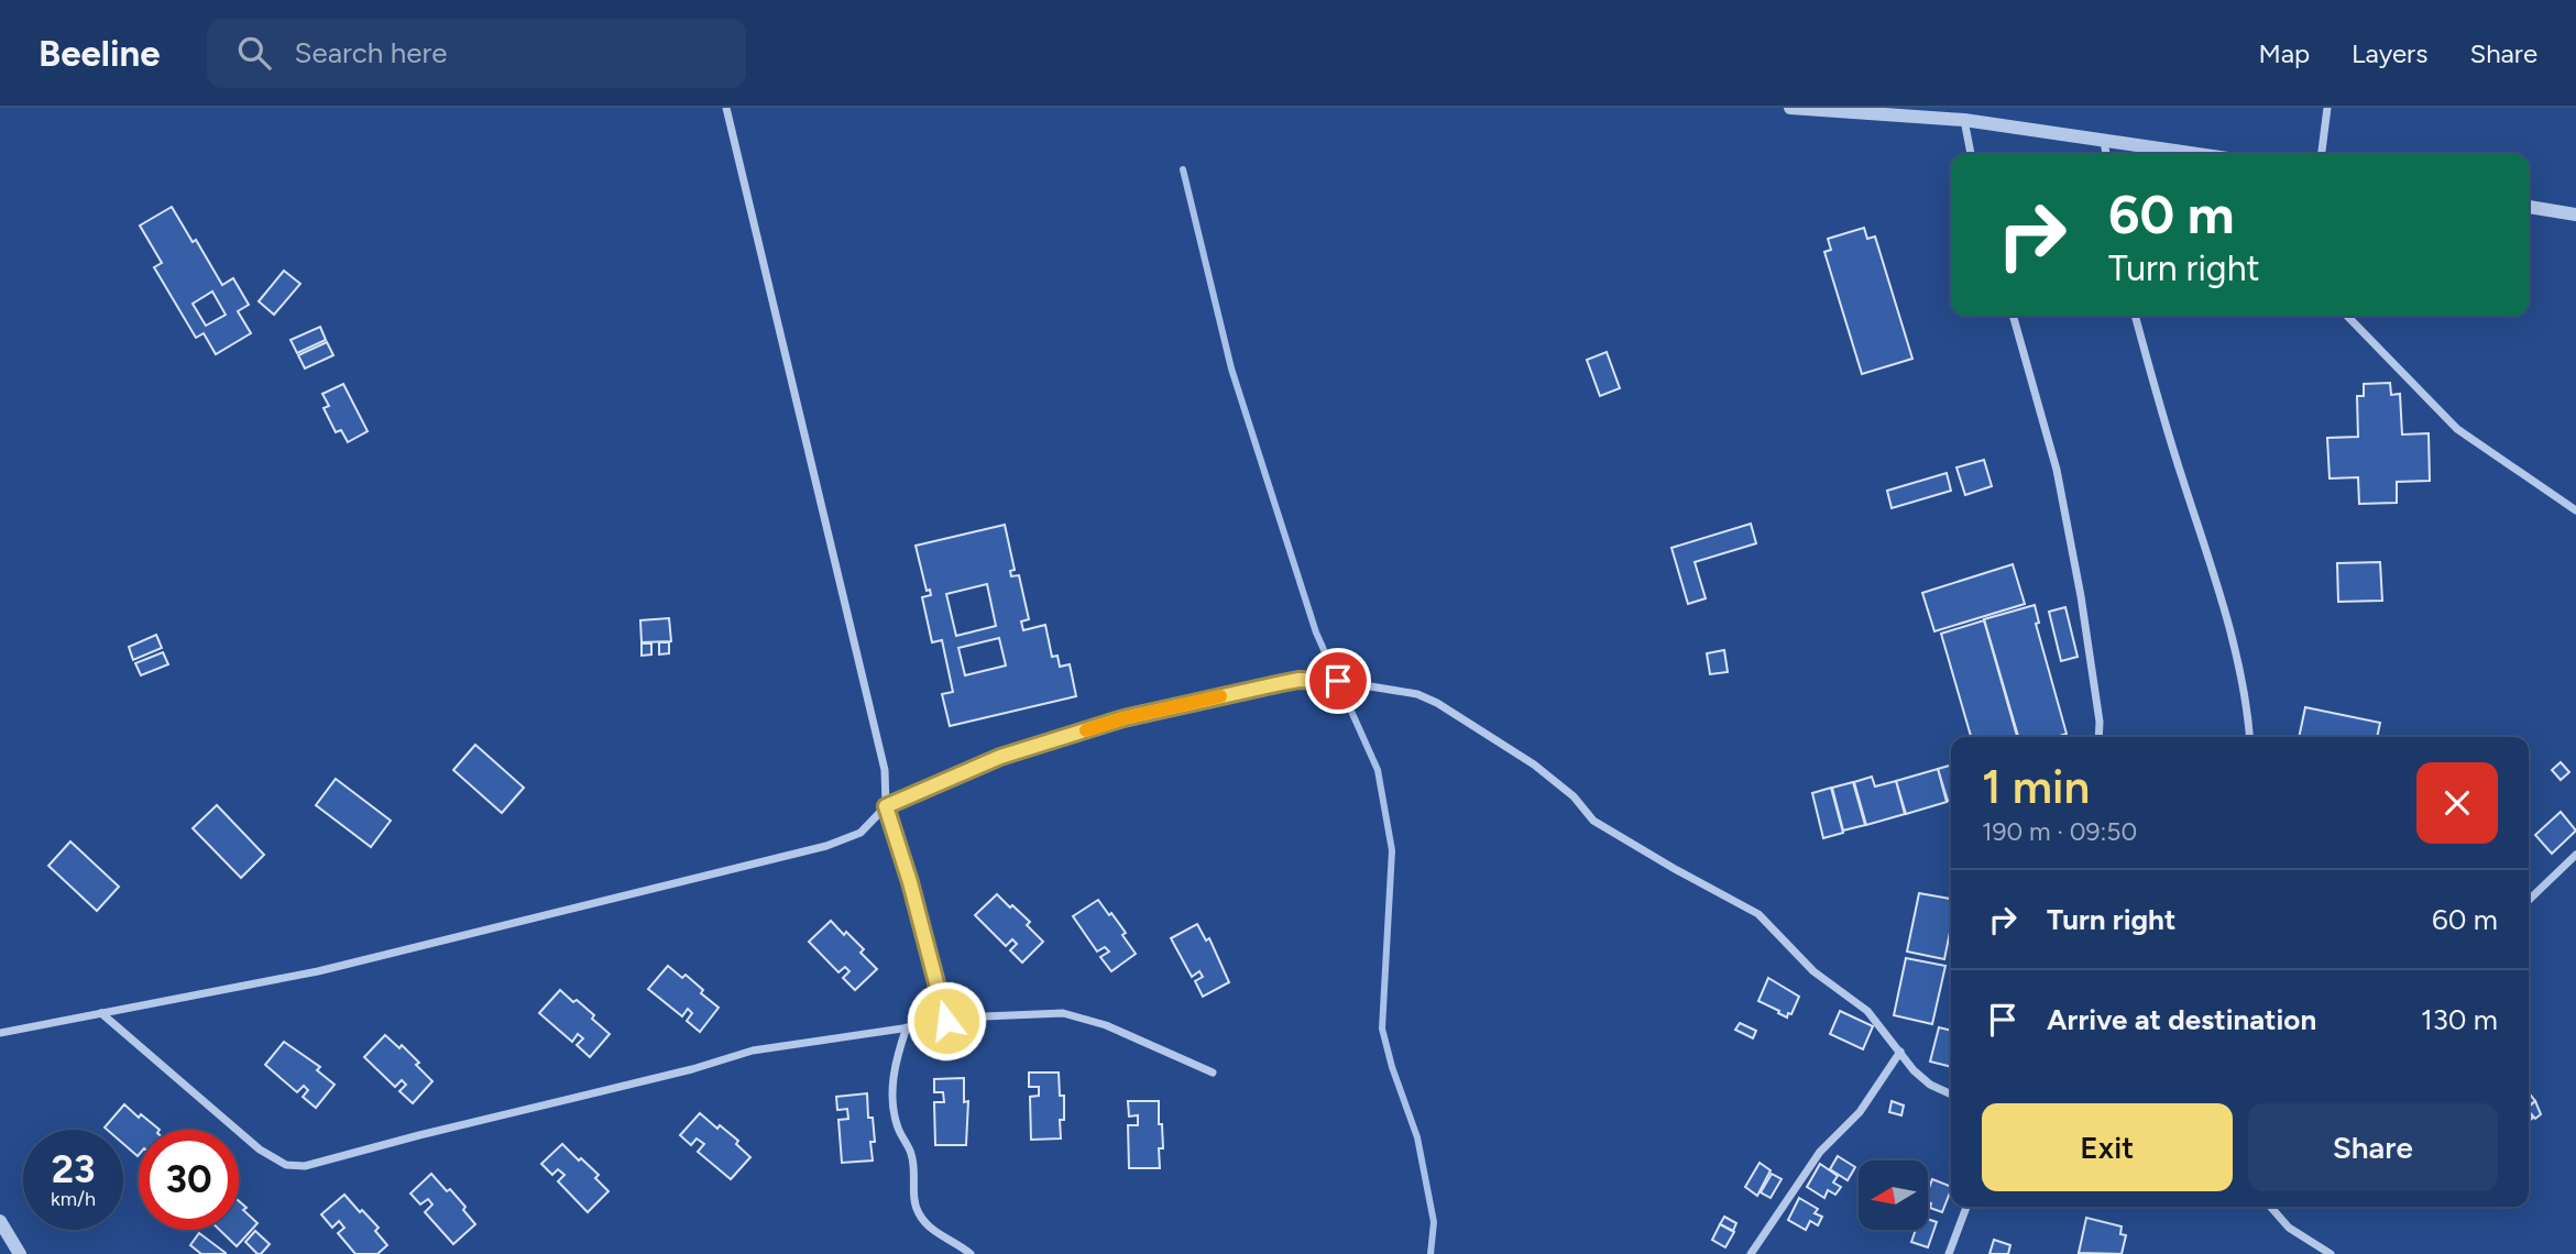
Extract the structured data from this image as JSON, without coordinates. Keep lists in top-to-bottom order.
{
  "north": "left",
  "page": {
    "header": "Beeline",
    "search": "Search here",
    "nav": ["Map", "Layers", "Share"],
    "turn": ["60 m", "Turn right"],
    "heading": ["1 min", "190 m · 09:50"],
    "list": [
      {
        "name": "Turn right",
        "value": "60 m"
      },
      {
        "name": "Arrive at destination",
        "value": "130 m"
      }
    ],
    "buttons": ["Exit", "Share"],
    "speed": "23 km/h",
    "limit": "30"
  }
}
